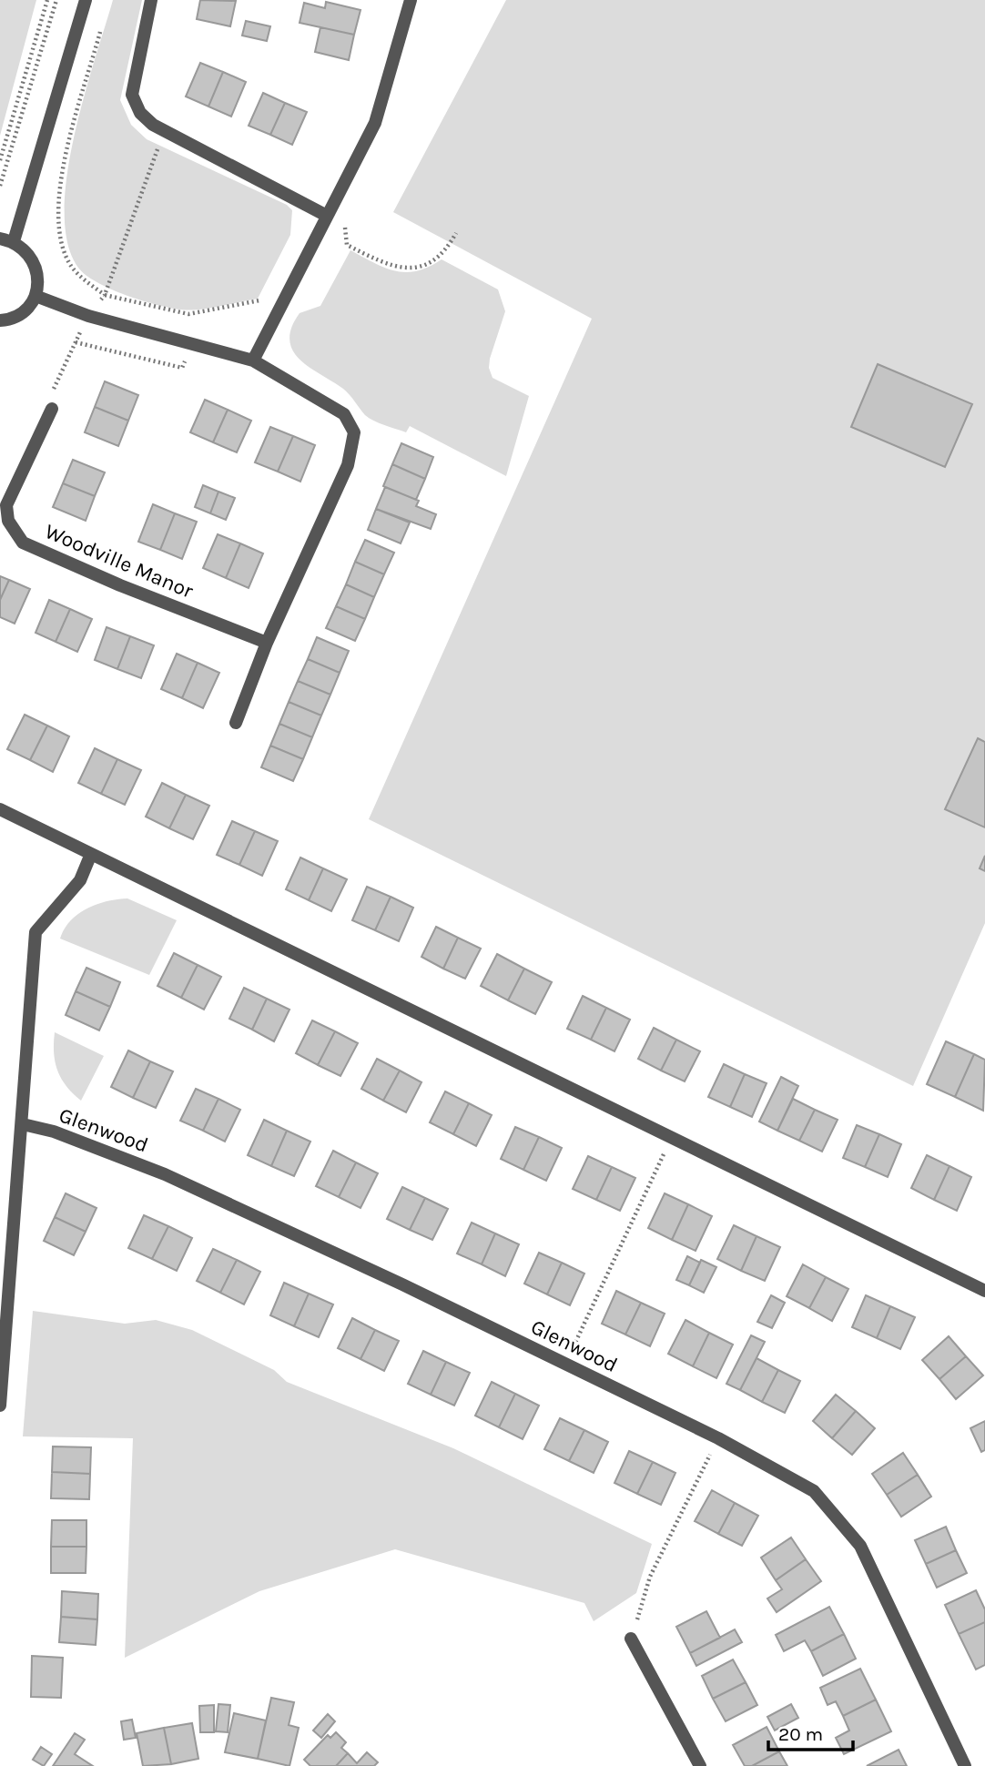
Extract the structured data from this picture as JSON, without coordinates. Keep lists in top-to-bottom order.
{
  "streets": {
    "street": ["Woodville Manor", "Glenwood"]
  },
  "scale_bar": "20 m"
}
